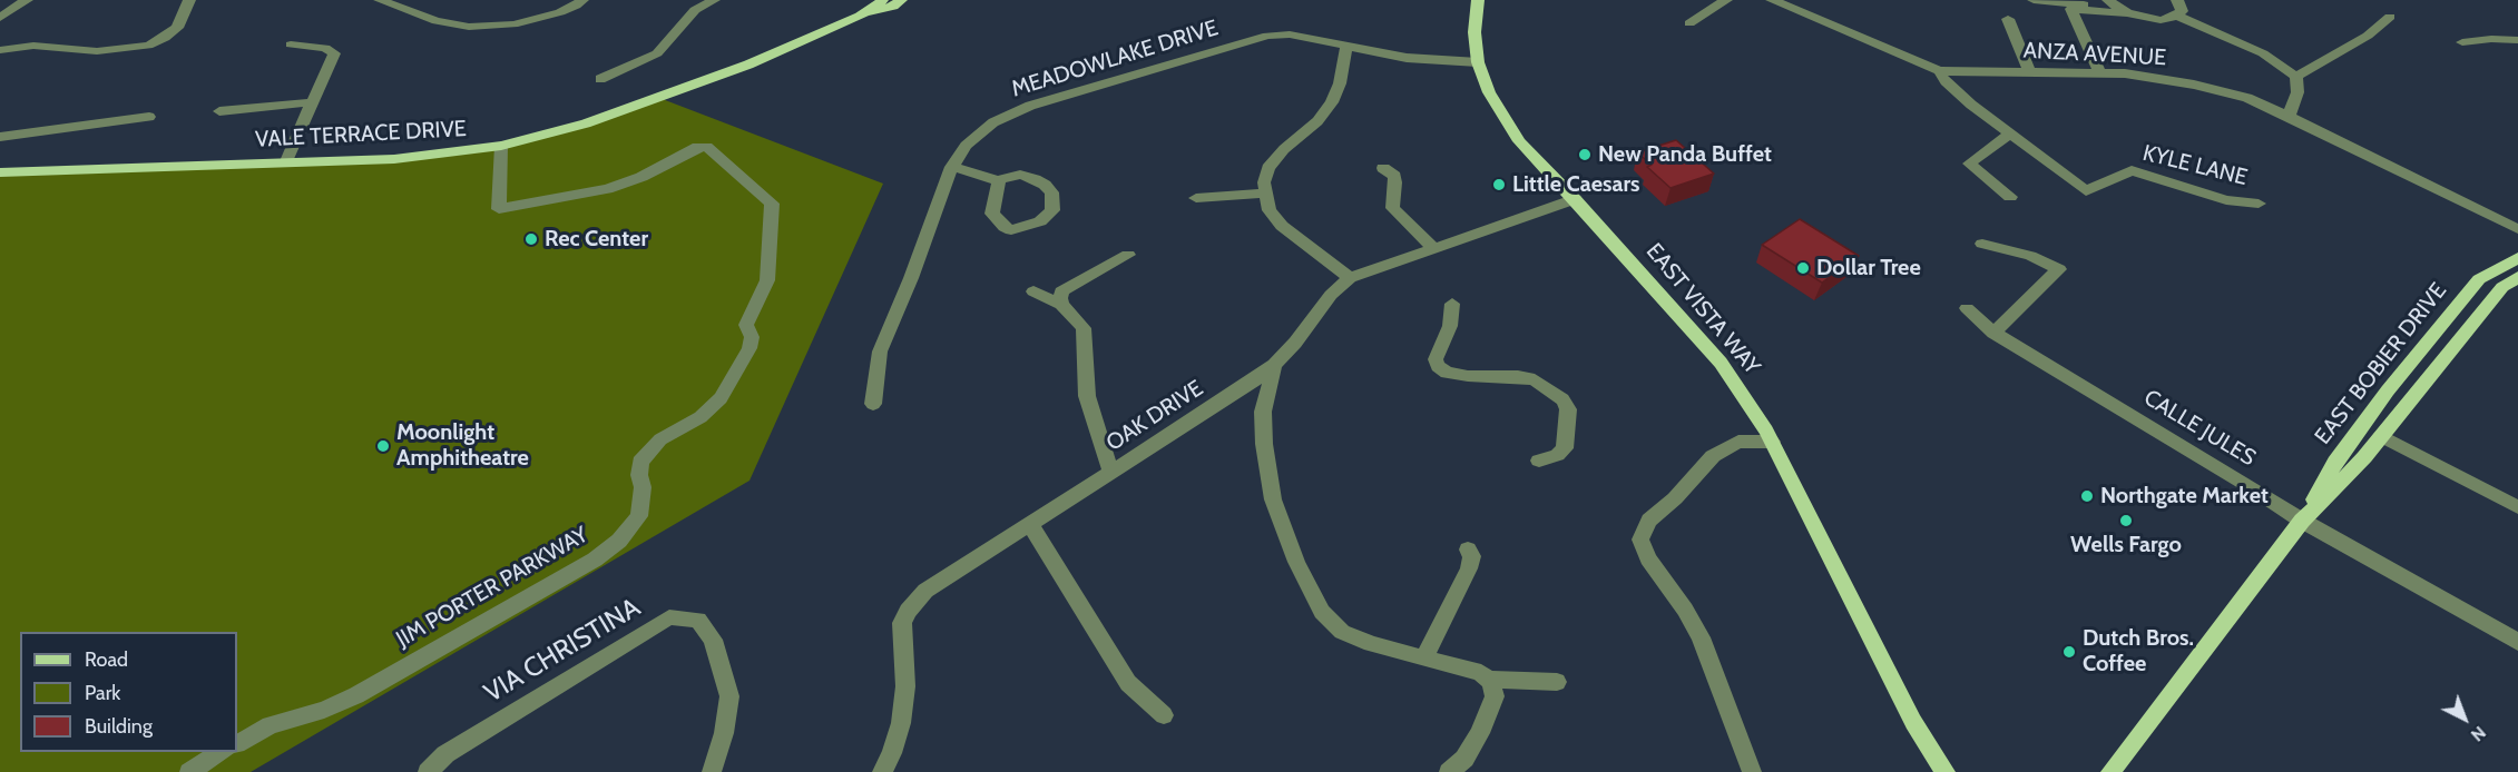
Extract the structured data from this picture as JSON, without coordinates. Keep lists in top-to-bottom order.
{
  "streets": {
    "main road": ["VALE TERRACE DRIVE", "EAST VISTA WAY", "EAST BOBIER DRIVE"],
    "street": [
      "ANZA AVENUE",
      "MEADOWLAKE DRIVE",
      "KYLE LANE",
      "OAK DRIVE",
      "CALLE JULES",
      "JIM PORTER PARKWAY",
      "VIA CHRISTINA"
    ]
  },
  "crossings": [
    ["MEADOWLAKE DRIVE", "EAST VISTA WAY"],
    ["VALE TERRACE DRIVE", "JIM PORTER PARKWAY"],
    ["EAST VISTA WAY", "OAK DRIVE"],
    ["EAST BOBIER DRIVE", "CALLE JULES"]
  ],
  "places": [
    "New Panda Buffet",
    "Little Caesars",
    "Rec Center",
    "Dollar Tree",
    "Moonlight Amphitheatre",
    "Northgate Market",
    "Wells Fargo",
    "Dutch Bros. Coffee"
  ],
  "legend": ["Road", "Park", "Building"],
  "north": "bottom right"
}
